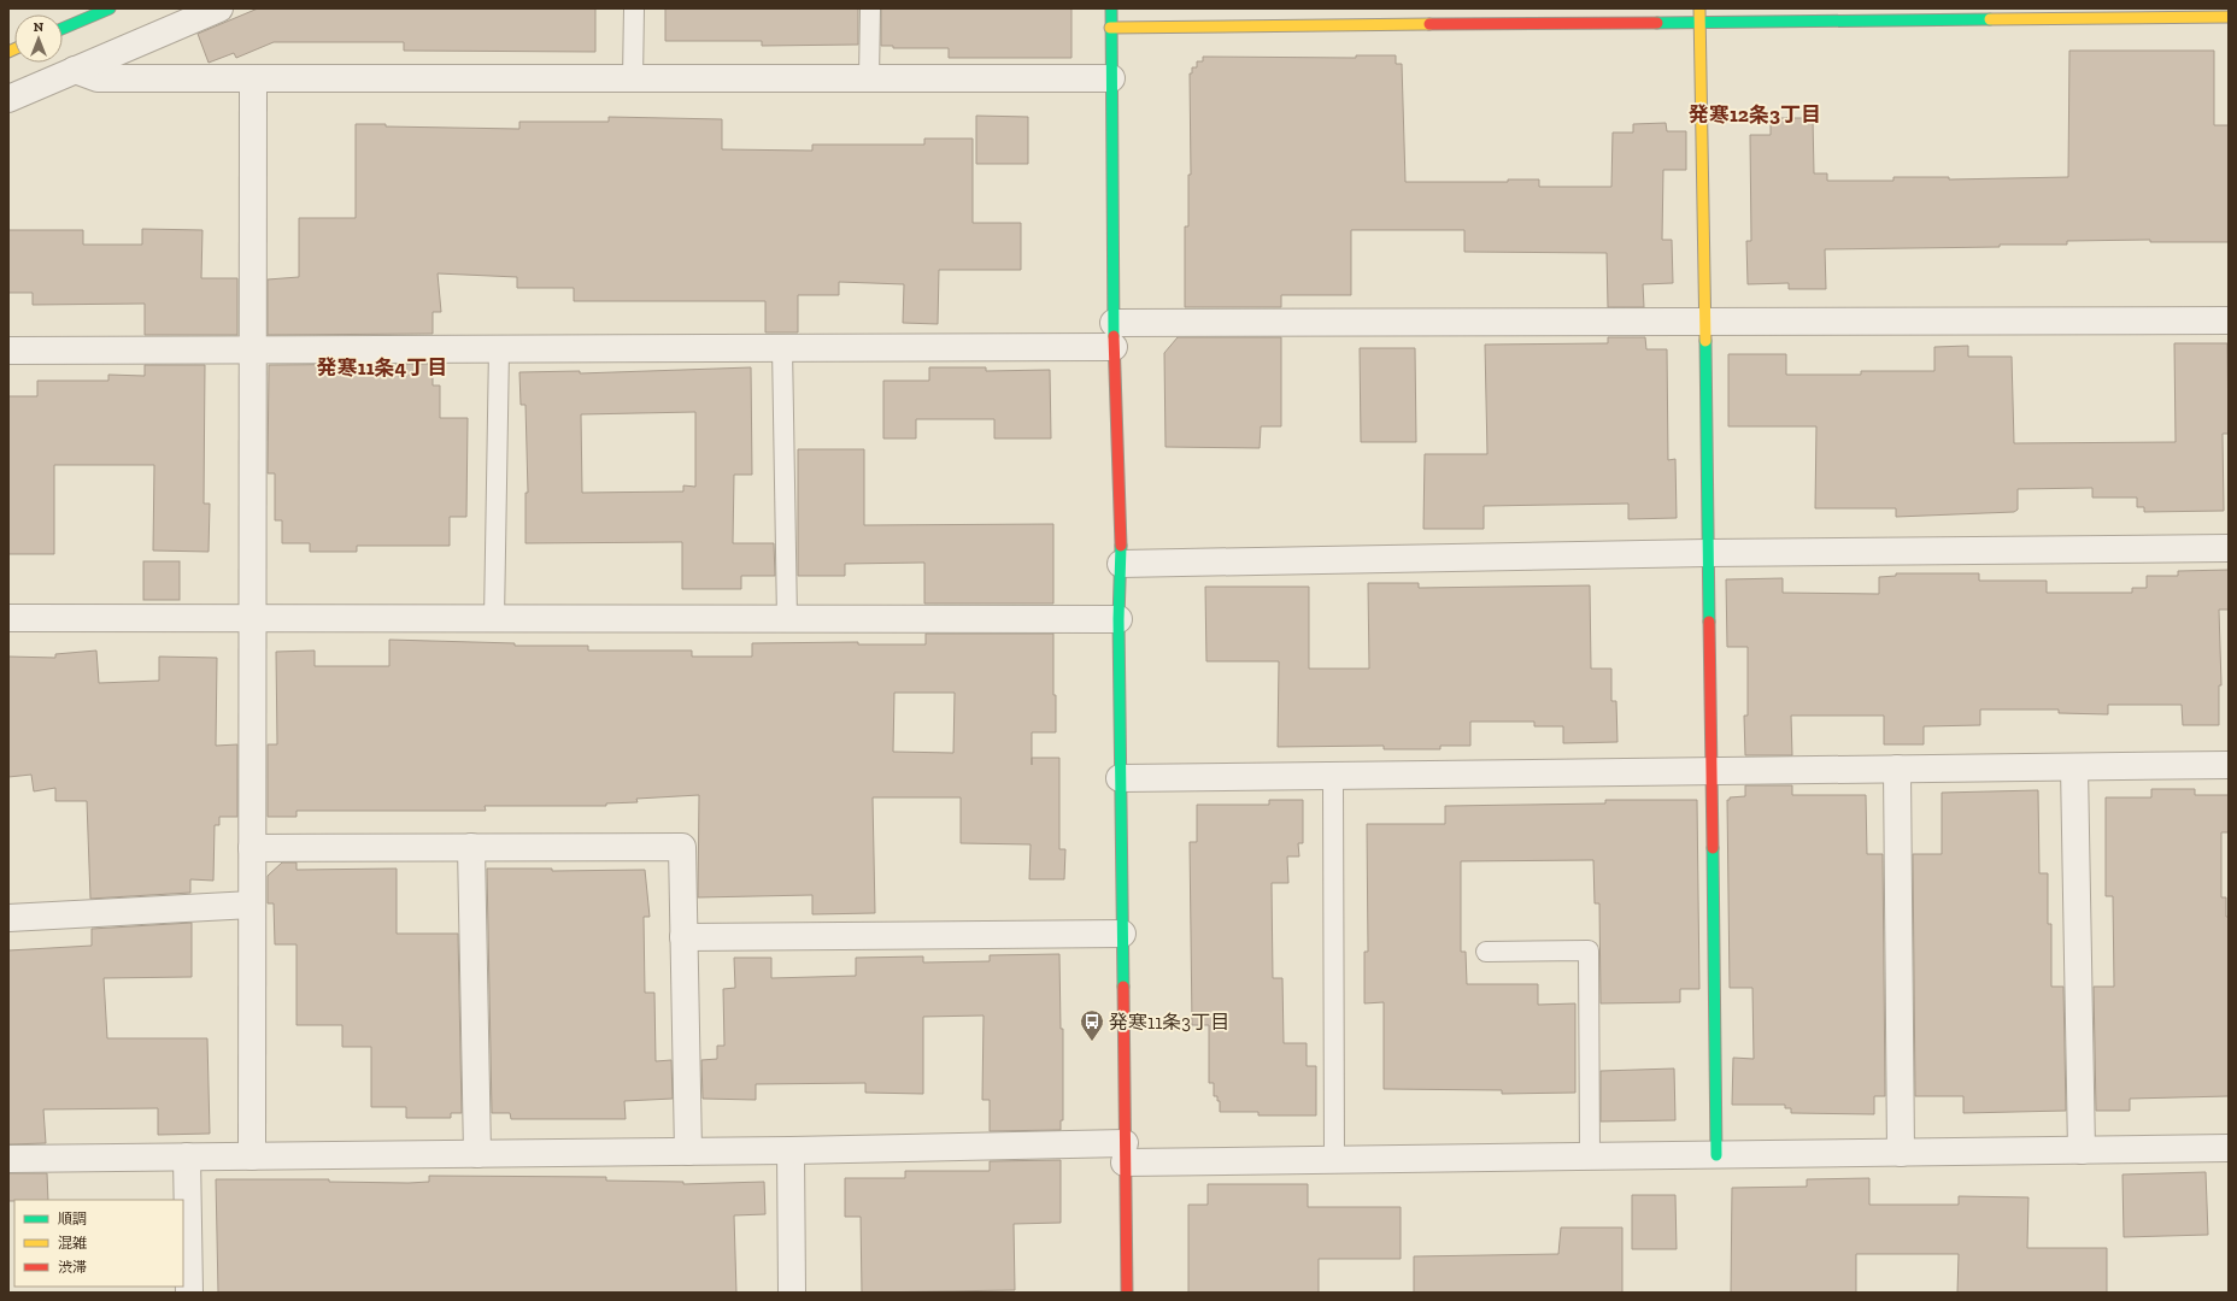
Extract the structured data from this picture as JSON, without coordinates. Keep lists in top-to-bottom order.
{
  "districts": ["発寒12条3丁目", "発寒11条4丁目"],
  "places": {
    "bus stop": ["発寒11条3丁目"]
  },
  "legend": ["順調", "混雑", "渋滞"],
  "north": "top"
}
